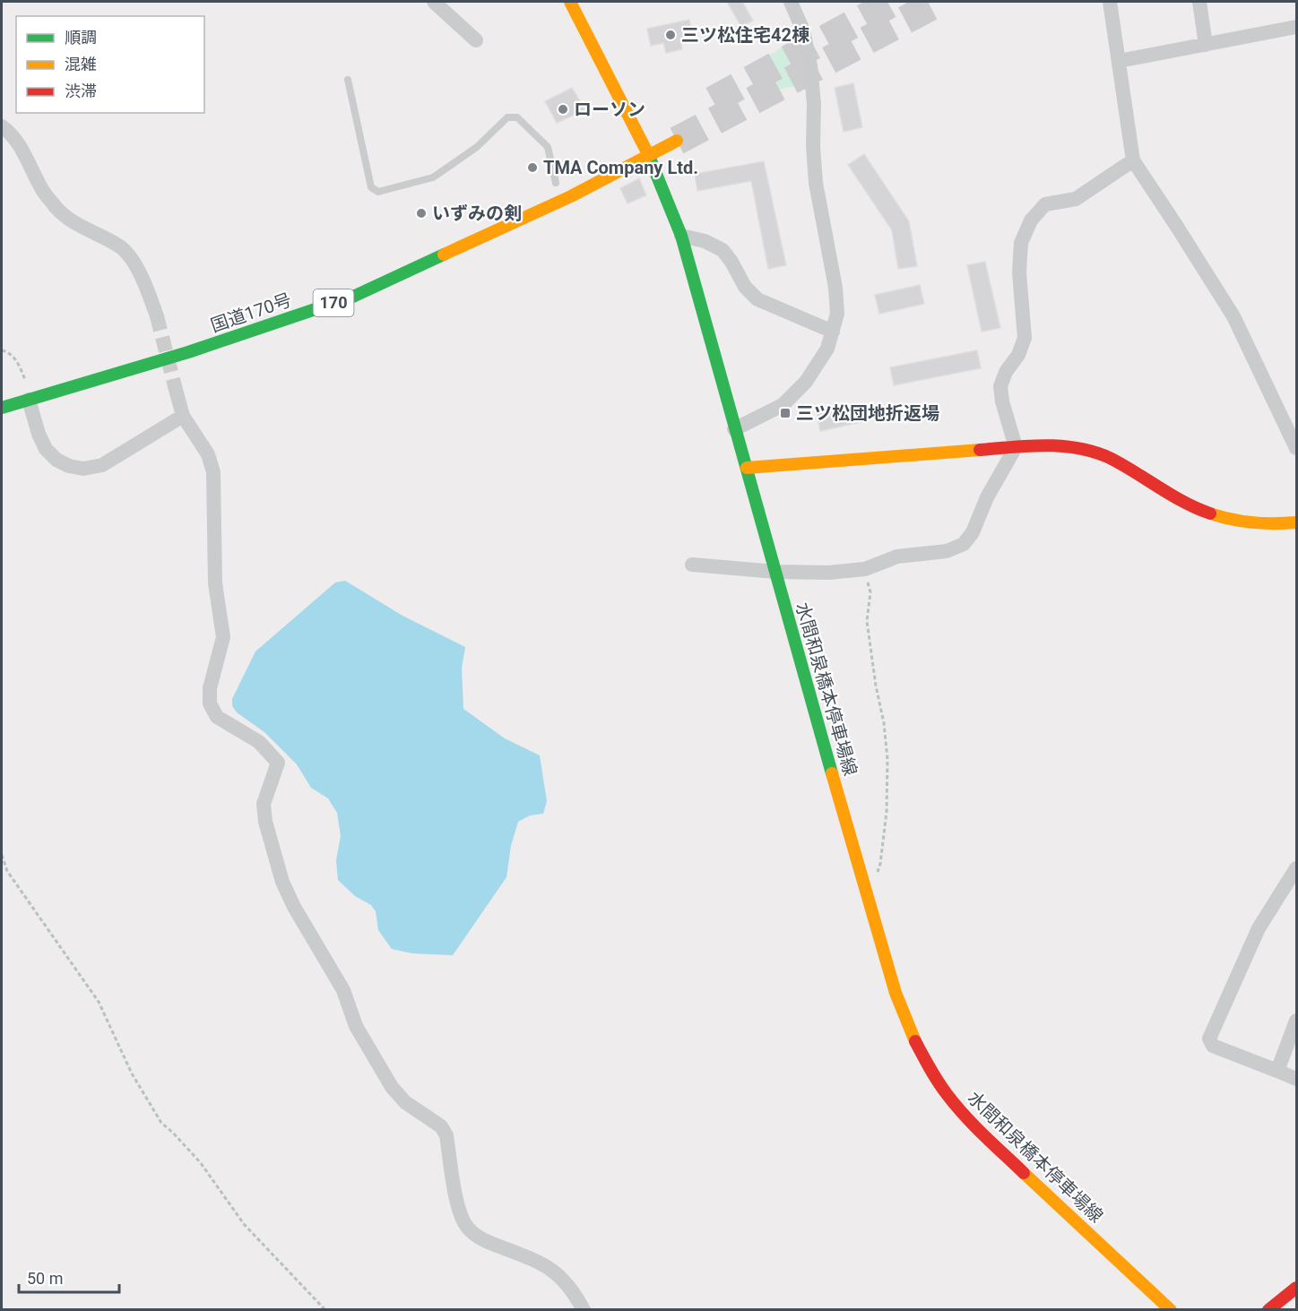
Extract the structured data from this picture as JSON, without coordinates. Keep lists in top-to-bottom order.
{
  "streets": {
    "main road": ["170", "国道170号", "水間和泉橋本停車場線"]
  },
  "crossings": [
    ["国道170号", "水間和泉橋本停車場線"]
  ],
  "places": {
    "other": [
      "三ツ松住宅42棟",
      "ローソン",
      "TMA Company Ltd.",
      "いずみの剣"
    ],
    "transit": ["三ツ松団地折返場"]
  },
  "legend": ["順調", "混雑", "渋滞"],
  "scale_bar": "50 m"
}
